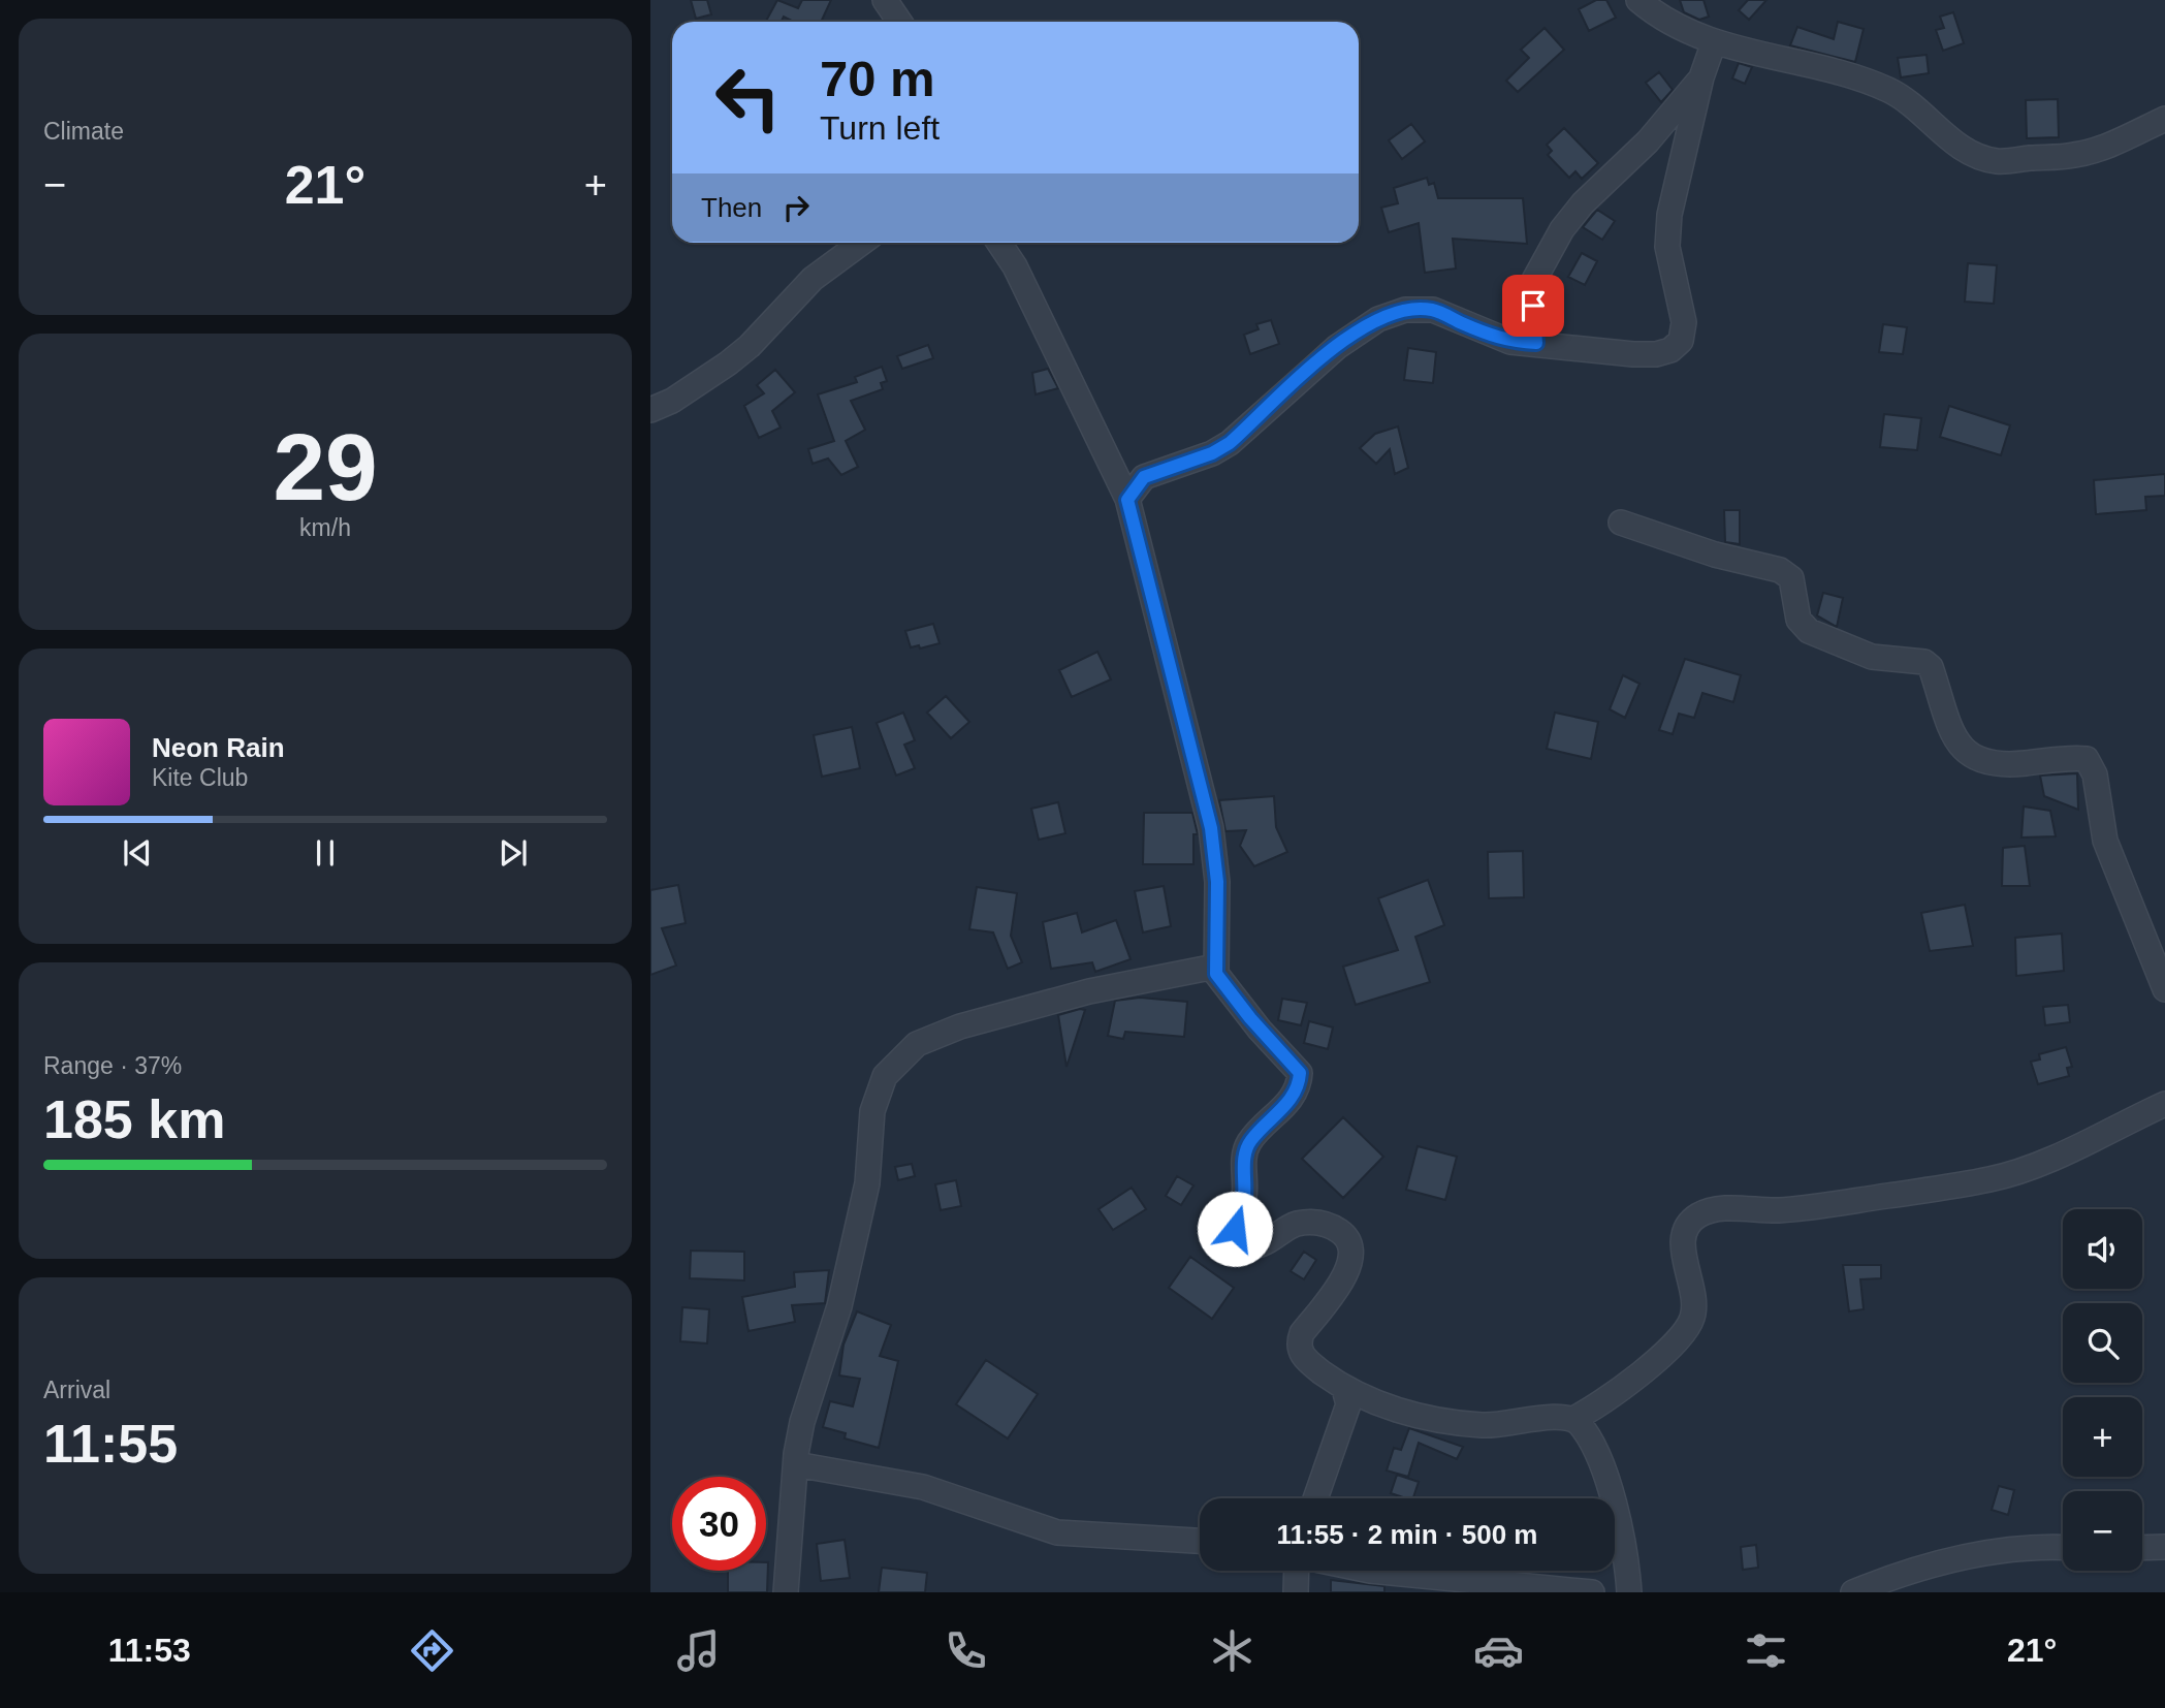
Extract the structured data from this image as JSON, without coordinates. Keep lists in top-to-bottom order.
{
  "page": {
    "tile": [
      "Climate",
      ["29", "km/h"],
      ["Range · 37%", "185 km"],
      ["Arrival", "11:55"]
    ],
    "turn": ["70 m", "Turn left"],
    "heat": ["−", "21°", "+"],
    "then": "Then",
    "song": ["Neon Rain", "Kite Club"],
    "map_buttons": ["+", "−"],
    "limit": "30",
    "trip": "11:55 · 2 min · 500 m",
    "tabs": ["11:53", "21°"]
  }
}
